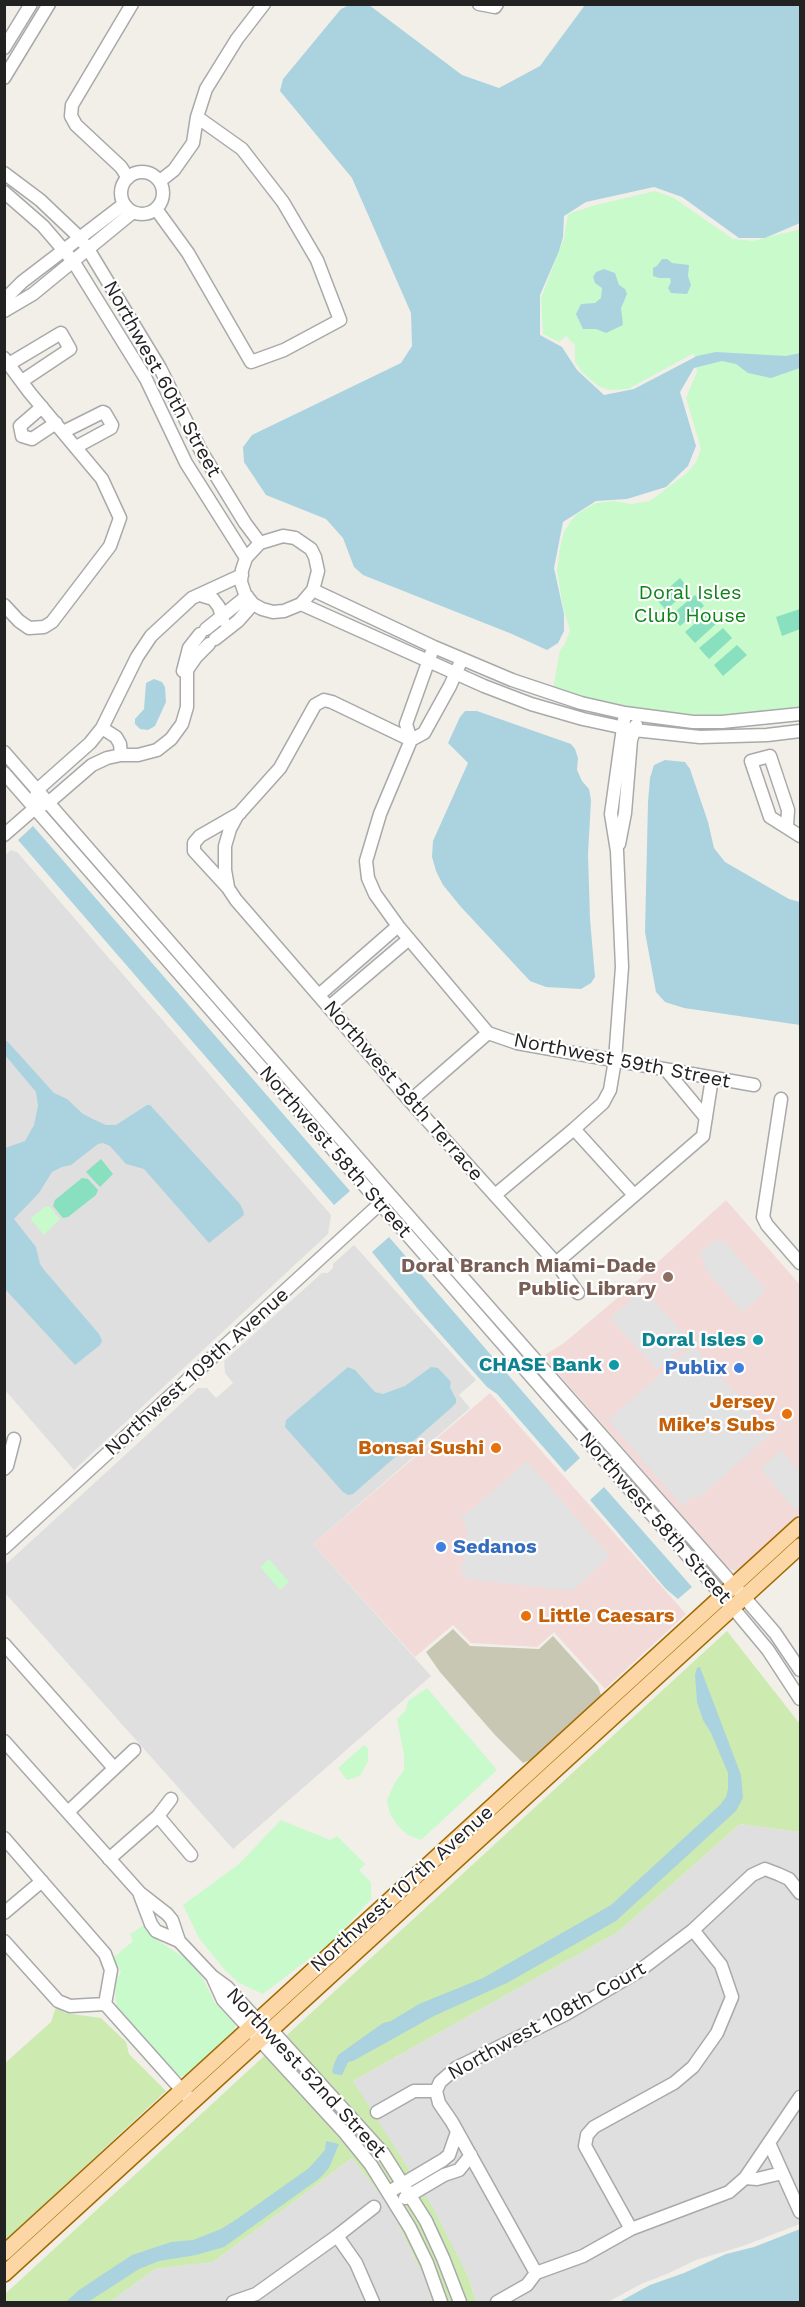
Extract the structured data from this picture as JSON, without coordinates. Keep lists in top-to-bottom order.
{
  "streets": {
    "main road": ["Northwest 107th Avenue"],
    "street": [
      "Northwest 60th Street",
      "Northwest 59th Street",
      "Northwest 58th Terrace",
      "Northwest 58th Street",
      "Northwest 109th Avenue",
      "Northwest 108th Court",
      "Northwest 52nd Street"
    ]
  },
  "crossings": [
    ["Northwest 58th Street", "Northwest 109th Avenue"],
    ["Northwest 58th Street", "Northwest 107th Avenue"],
    ["Northwest 107th Avenue", "Northwest 52nd Street"]
  ],
  "parks": ["Doral Isles Club House"],
  "places": [
    "Doral Branch Miami-Dade Public Library",
    "Doral Isles",
    "CHASE Bank",
    "Publix",
    "Jersey Mike's Subs",
    "Bonsai Sushi",
    "Sedanos",
    "Little Caesars"
  ]
}
